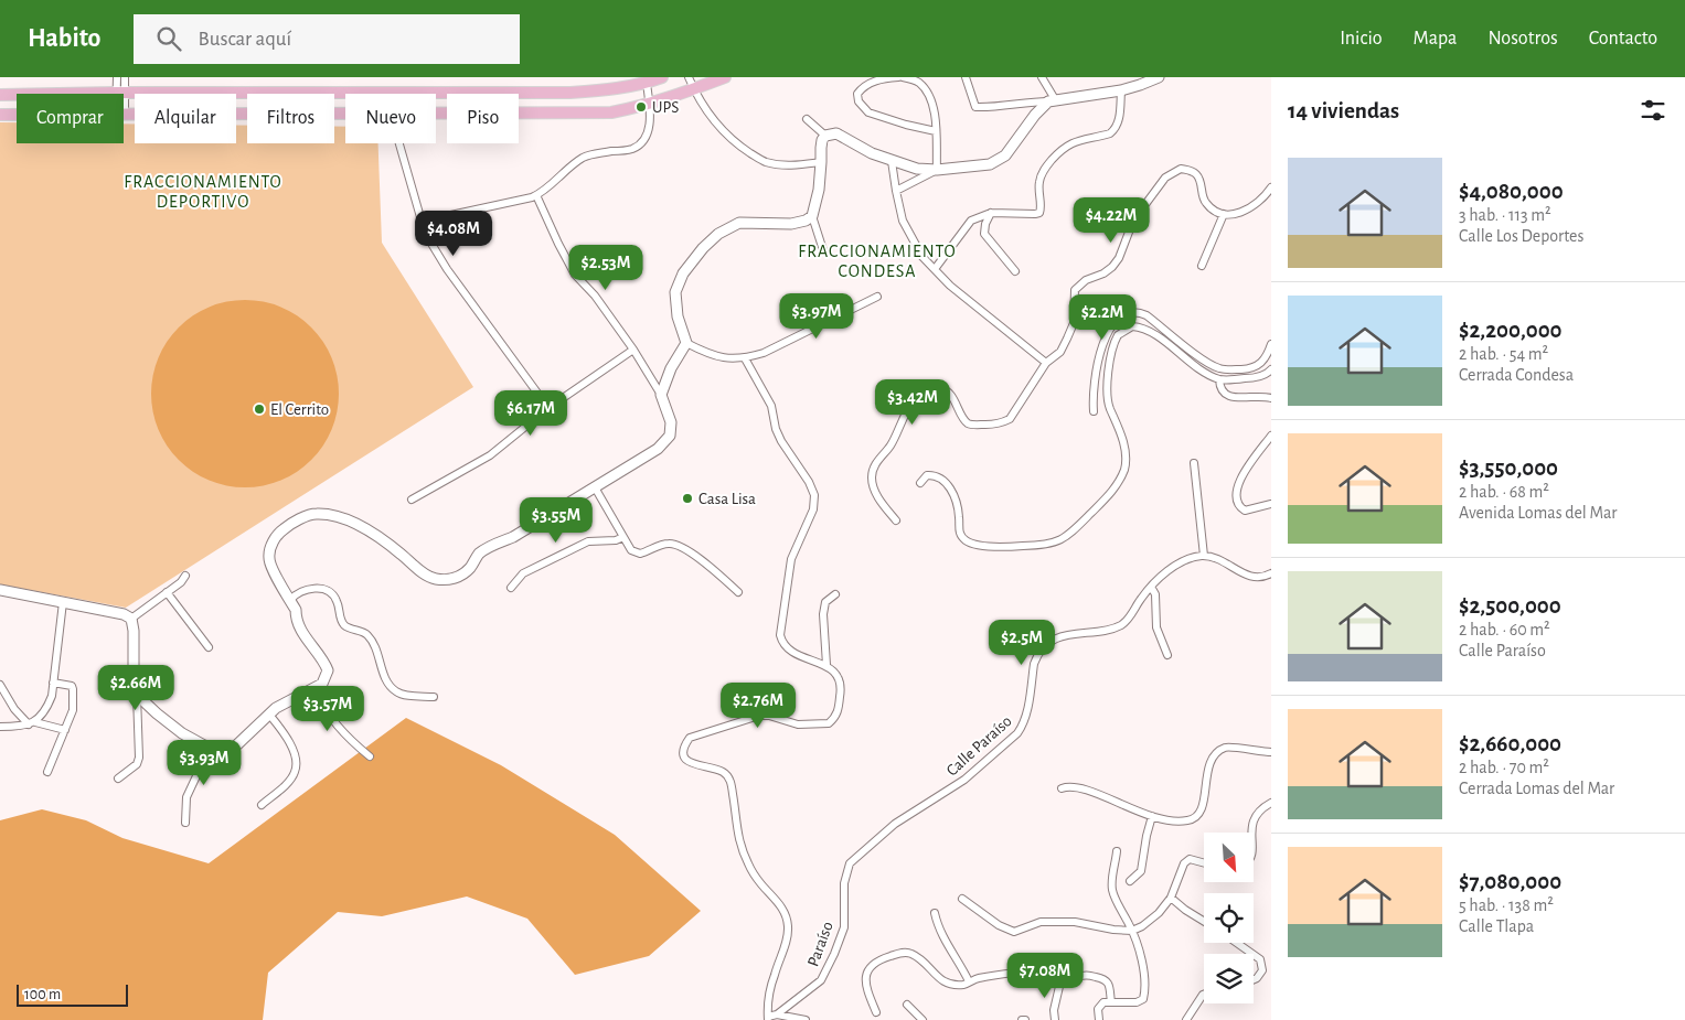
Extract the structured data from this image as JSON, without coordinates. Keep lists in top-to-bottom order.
{
  "streets": {
    "street": ["Calle Paraíso", "Paraíso"]
  },
  "crossings": [
    ["Calle Paraíso", "Paraíso"]
  ],
  "districts": ["FRACCIONAMIENTO DEPORTIVO", "FRACCIONAMIENTO CONDESA"],
  "places": ["UPS", "El Cerrito", "Casa Lisa"],
  "scale_bar": "100 m",
  "north": "bottom right",
  "page": {
    "header": "Habito",
    "search": "Buscar aquí",
    "nav": [
      "Inicio",
      "Mapa",
      "Nosotros",
      "Contacto"
    ],
    "heading": "14 viviendas",
    "chip": [
      "Comprar",
      "Alquilar",
      "Filtros",
      "Nuevo",
      "Piso"
    ],
    "list": [
      {
        "name": "$4,080,000",
        "note": "3 hab. · 113 m² · Calle Los Deportes"
      },
      {
        "name": "$2,200,000",
        "note": "2 hab. · 54 m² · Cerrada Condesa"
      },
      {
        "name": "$3,550,000",
        "note": "2 hab. · 68 m² · Avenida Lomas del Mar"
      },
      {
        "name": "$2,500,000",
        "note": "2 hab. · 60 m² · Calle Paraíso"
      },
      {
        "name": "$2,660,000",
        "note": "2 hab. · 70 m² · Cerrada Lomas del Mar"
      },
      {
        "name": "$7,080,000",
        "note": "5 hab. · 138 m² · Calle Tlapa"
      }
    ],
    "price": [
      "$4.22M",
      "$4.08M",
      "$2.53M",
      "$3.97M",
      "$2.2M",
      "$3.42M",
      "$6.17M",
      "$3.55M",
      "$2.5M",
      "$2.66M",
      "$2.76M",
      "$3.57M",
      "$3.93M",
      "$7.08M"
    ],
    "scale": "100 m"
  }
}
